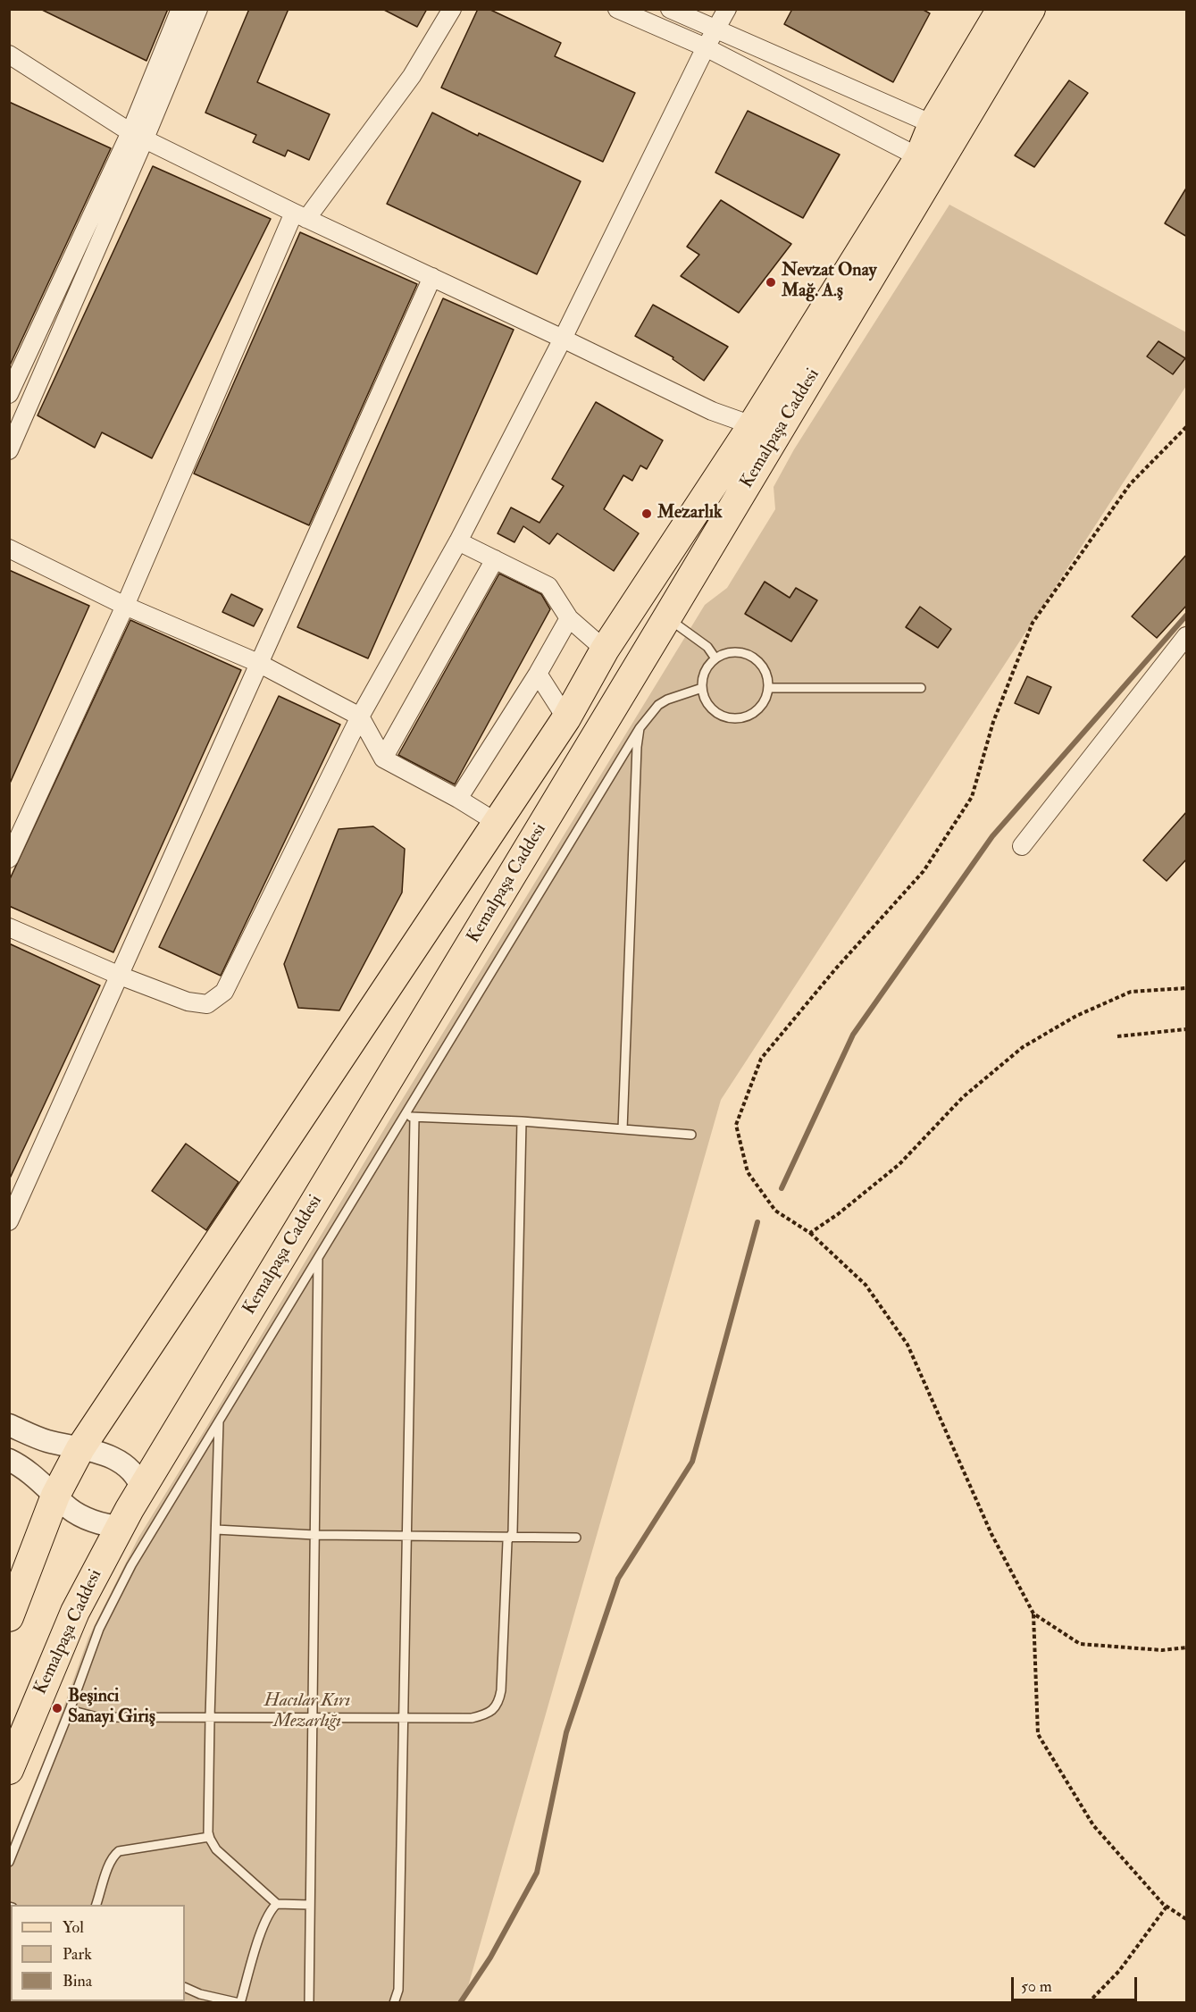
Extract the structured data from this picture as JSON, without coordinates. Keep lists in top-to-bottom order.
{
  "streets": {
    "main road": ["Kemalpaşa Caddesi"]
  },
  "parks": ["Hacılar Kırı Mezarlığı"],
  "places": ["Nevzat Onay Mağ. A.ş", "Mezarlık", "Beşinci Sanayi Giriş"],
  "legend": ["Yol", "Park", "Bina"],
  "scale_bar": "50 m"
}
